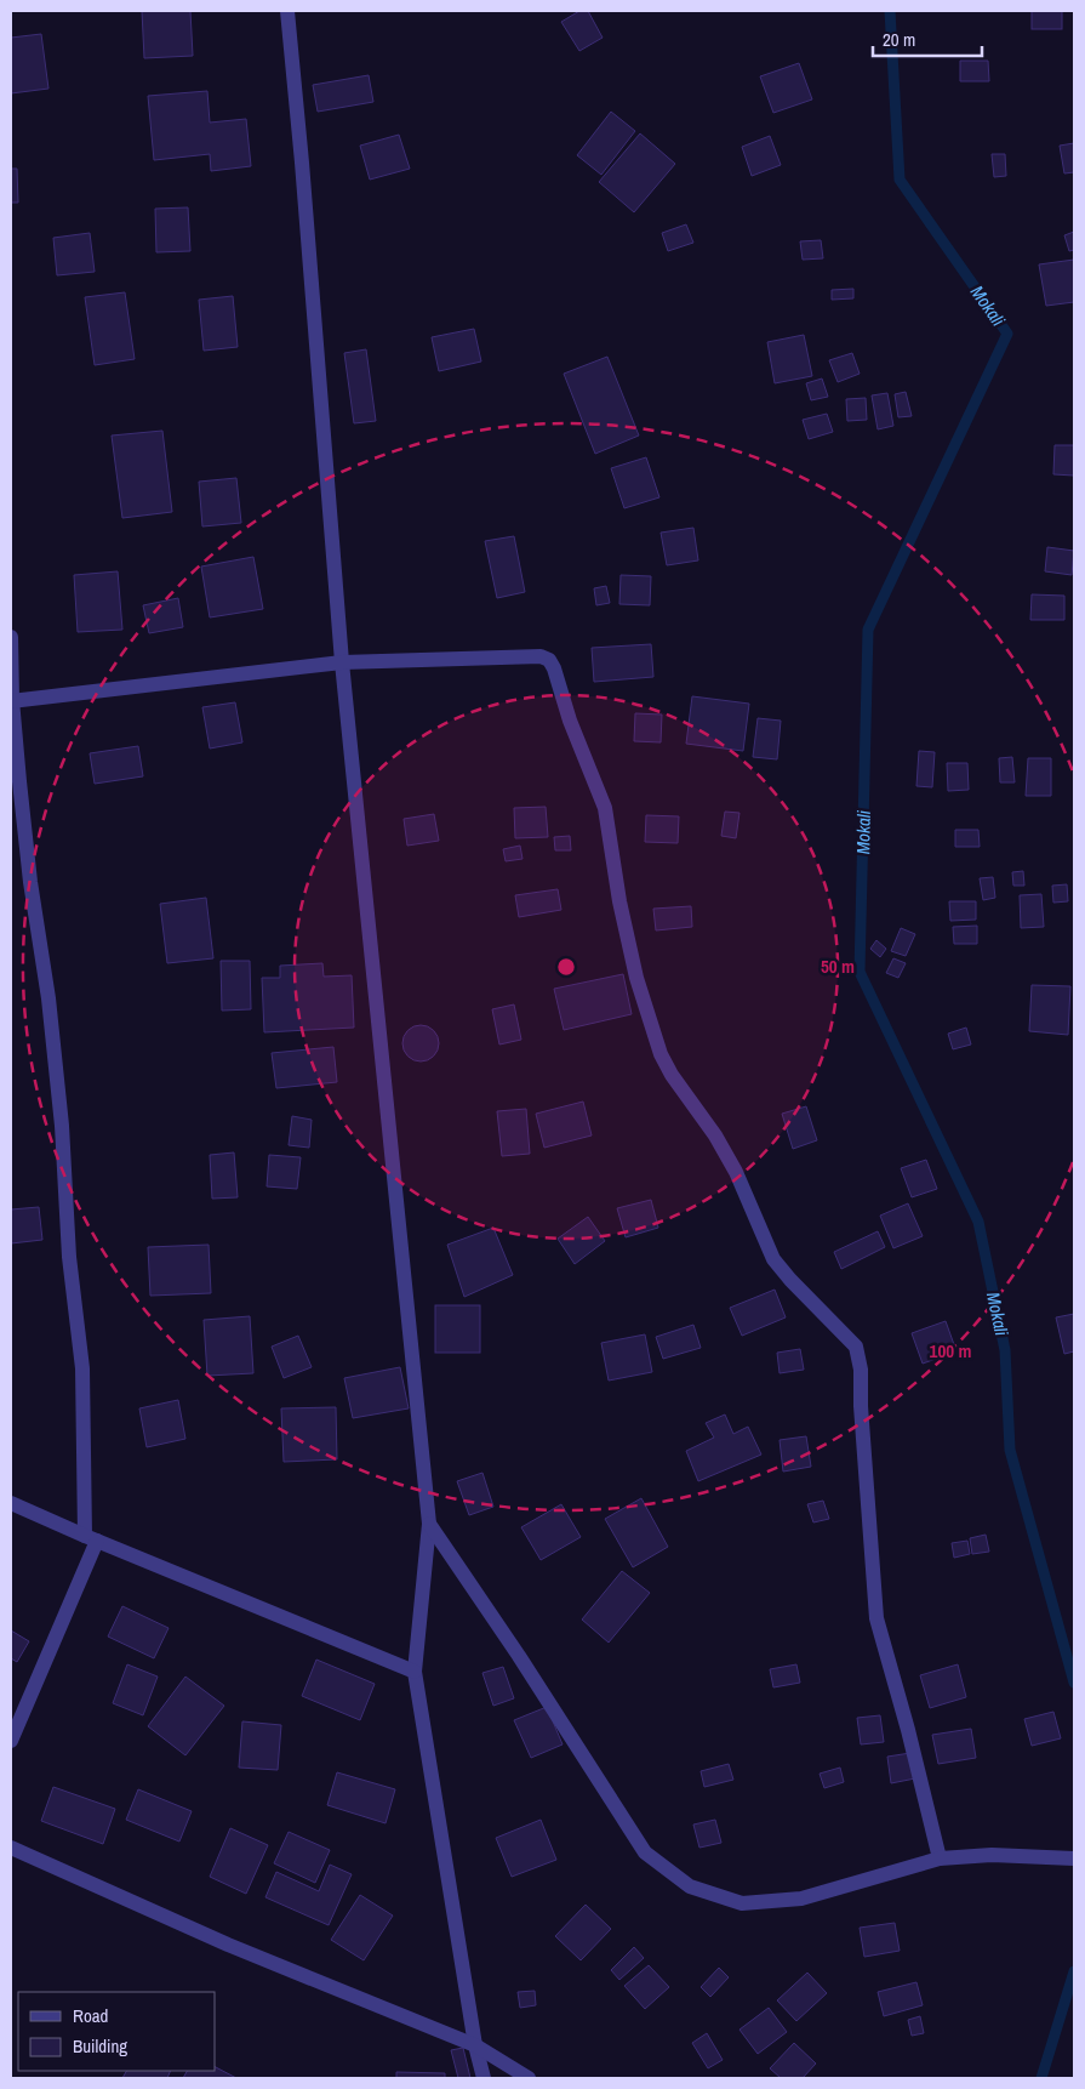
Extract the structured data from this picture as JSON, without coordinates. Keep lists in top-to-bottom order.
{
  "water": ["Mokali"],
  "legend": ["Road", "Building"],
  "scale_bar": "20 m",
  "rings": ["50 m", "100 m"]
}
